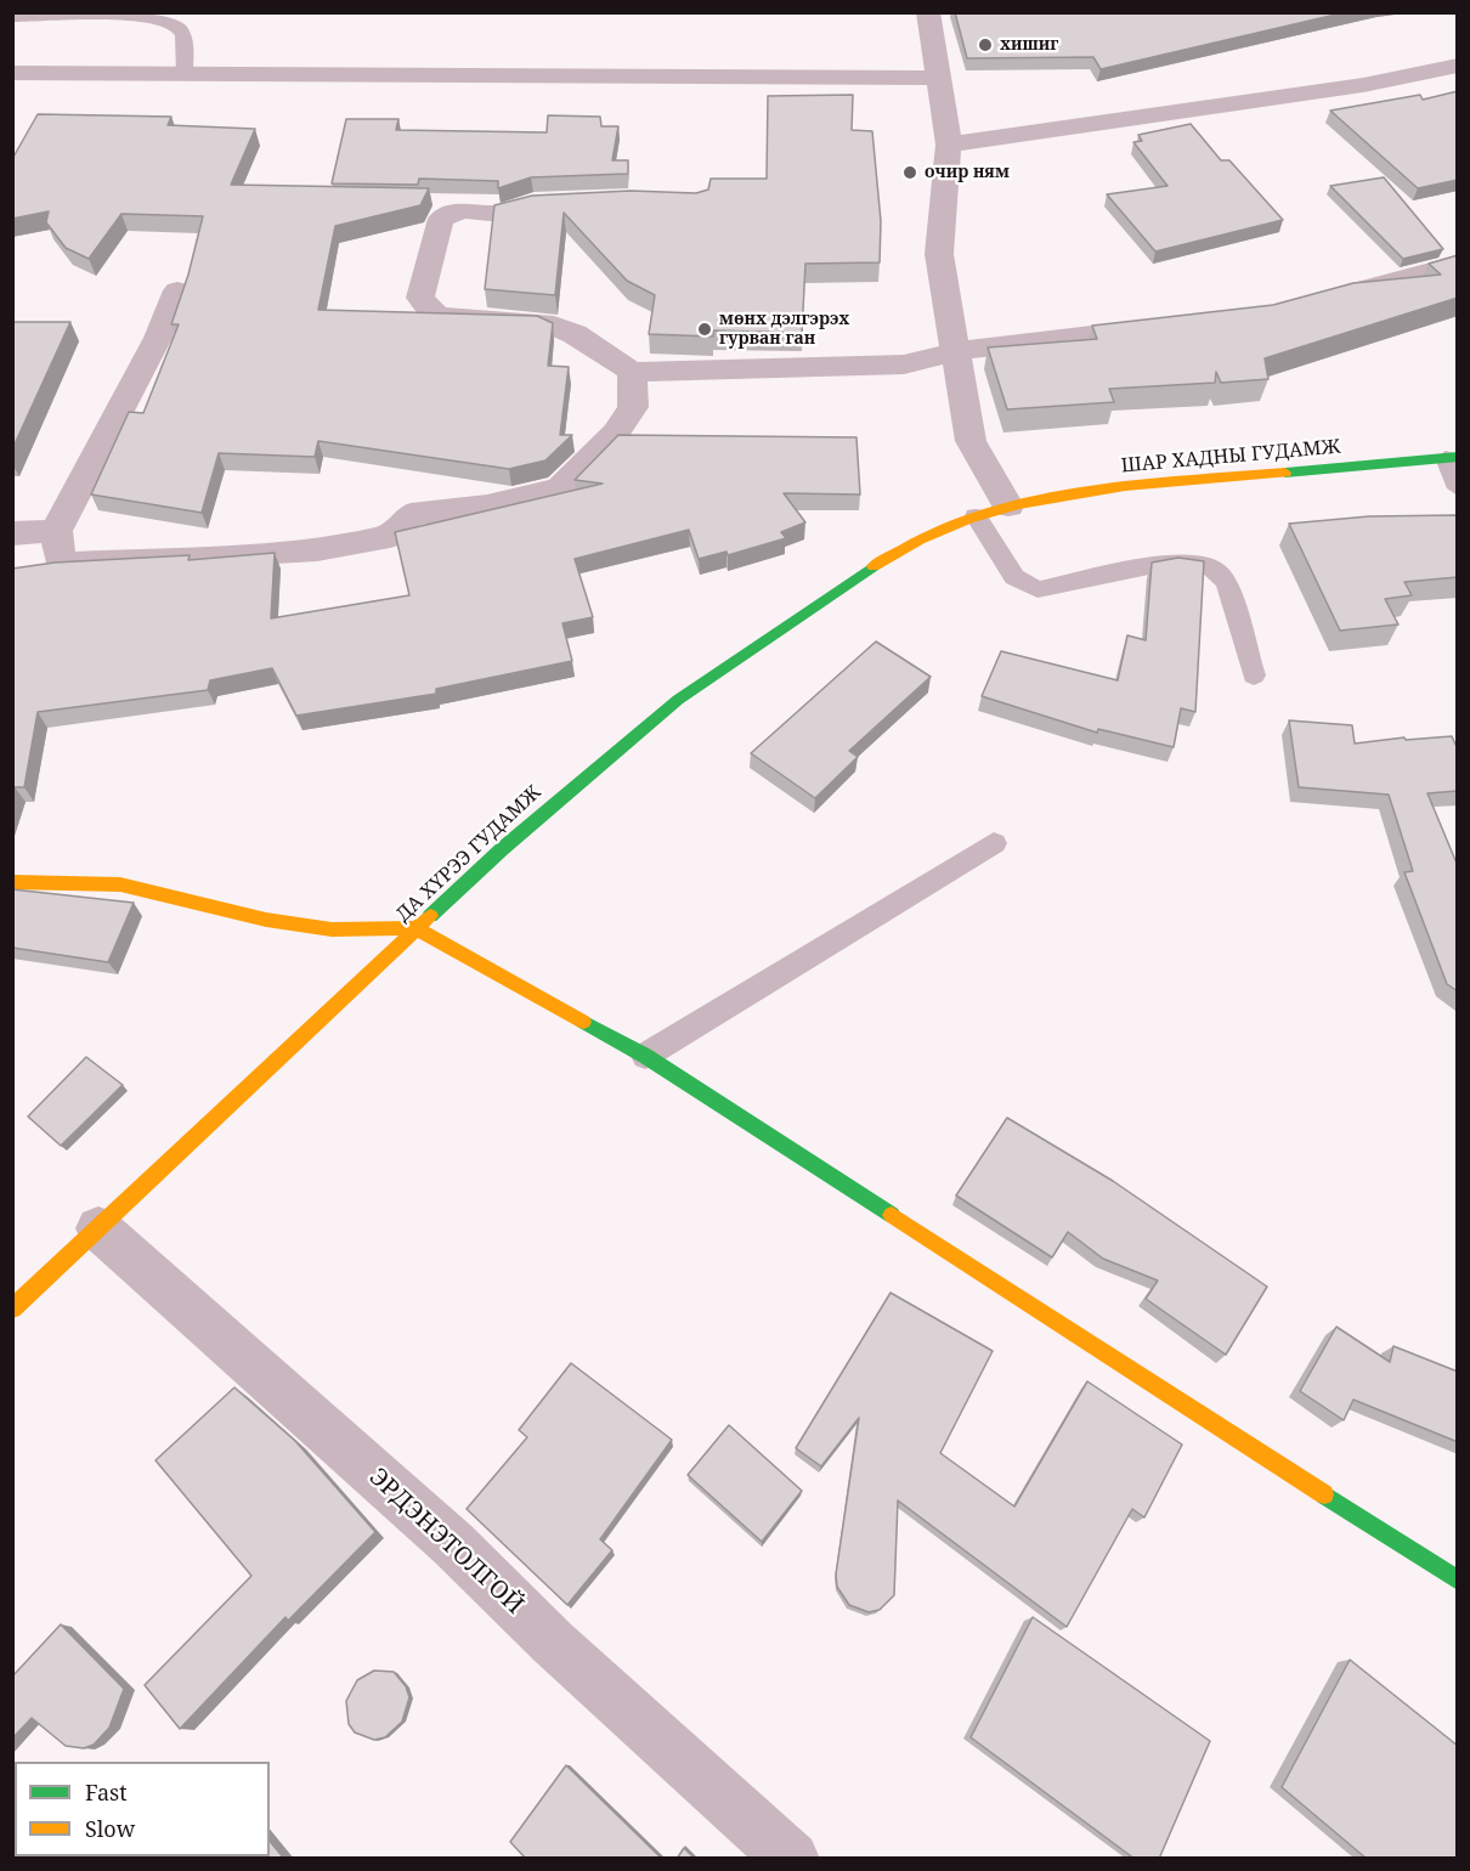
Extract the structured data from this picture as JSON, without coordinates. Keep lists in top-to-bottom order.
{
  "streets": {
    "main road": ["ШАР ХАДНЫ ГУДАМЖ", "ДА ХҮРЭЭ ГУДАМЖ"],
    "street": ["ЭРДЭНЭТОЛГОЙ"]
  },
  "crossings": [
    ["ШАР ХАДНЫ ГУДАМЖ", "ДА ХҮРЭЭ ГУДАМЖ"],
    ["ДА ХҮРЭЭ ГУДАМЖ", "ЭРДЭНЭТОЛГОЙ"]
  ],
  "places": ["хишиг", "очир ням", "мөнх дэлгэрэх гурван ган"],
  "legend": ["Fast", "Slow"]
}
